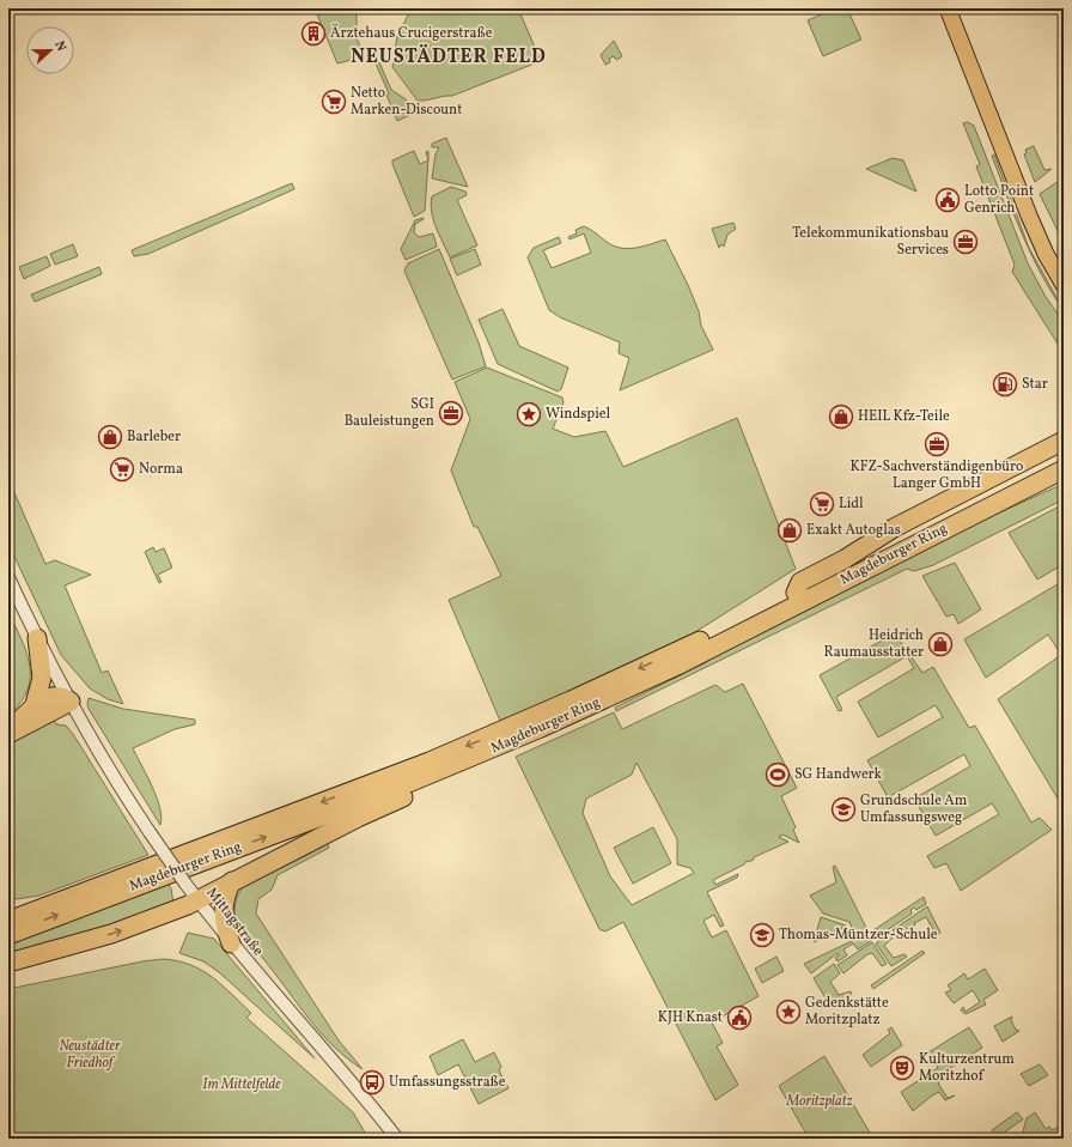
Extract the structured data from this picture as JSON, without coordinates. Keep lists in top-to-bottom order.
{
  "streets": {
    "highway": ["Magdeburger Ring"],
    "street": ["Mittagstraße"]
  },
  "districts": ["NEUSTÄDTER FELD"],
  "parks": ["Neustädter Friedhof", "Im Mittelfelde", "Moritzplatz"],
  "places": {
    "building": ["Ärztehaus Crucigerstraße"],
    "supermarket": ["Netto Marken-Discount", "Norma", "Lidl"],
    "public building": ["Lotto Point Genrich", "KJH Knast"],
    "office": ["Telekommunikationsbau Services", "SGI Bauleistungen", "KFZ-Sachverständigenbüro Langer GmbH"],
    "fuel station": ["Star"],
    "place": ["Windspiel", "Gedenkstätte Moritzplatz"],
    "shop": [
      "HEIL Kfz-Teile",
      "Barleber",
      "Exakt Autoglas",
      "Heidrich Raumausstatter"
    ],
    "sports": ["SG Handwerk"],
    "school or university": ["Grundschule Am Umfassungsweg", "Thomas-Müntzer-Schule"],
    "theatre": ["Kulturzentrum Moritzhof"],
    "bus stop": ["Umfassungsstraße"]
  },
  "north": "right"
}
